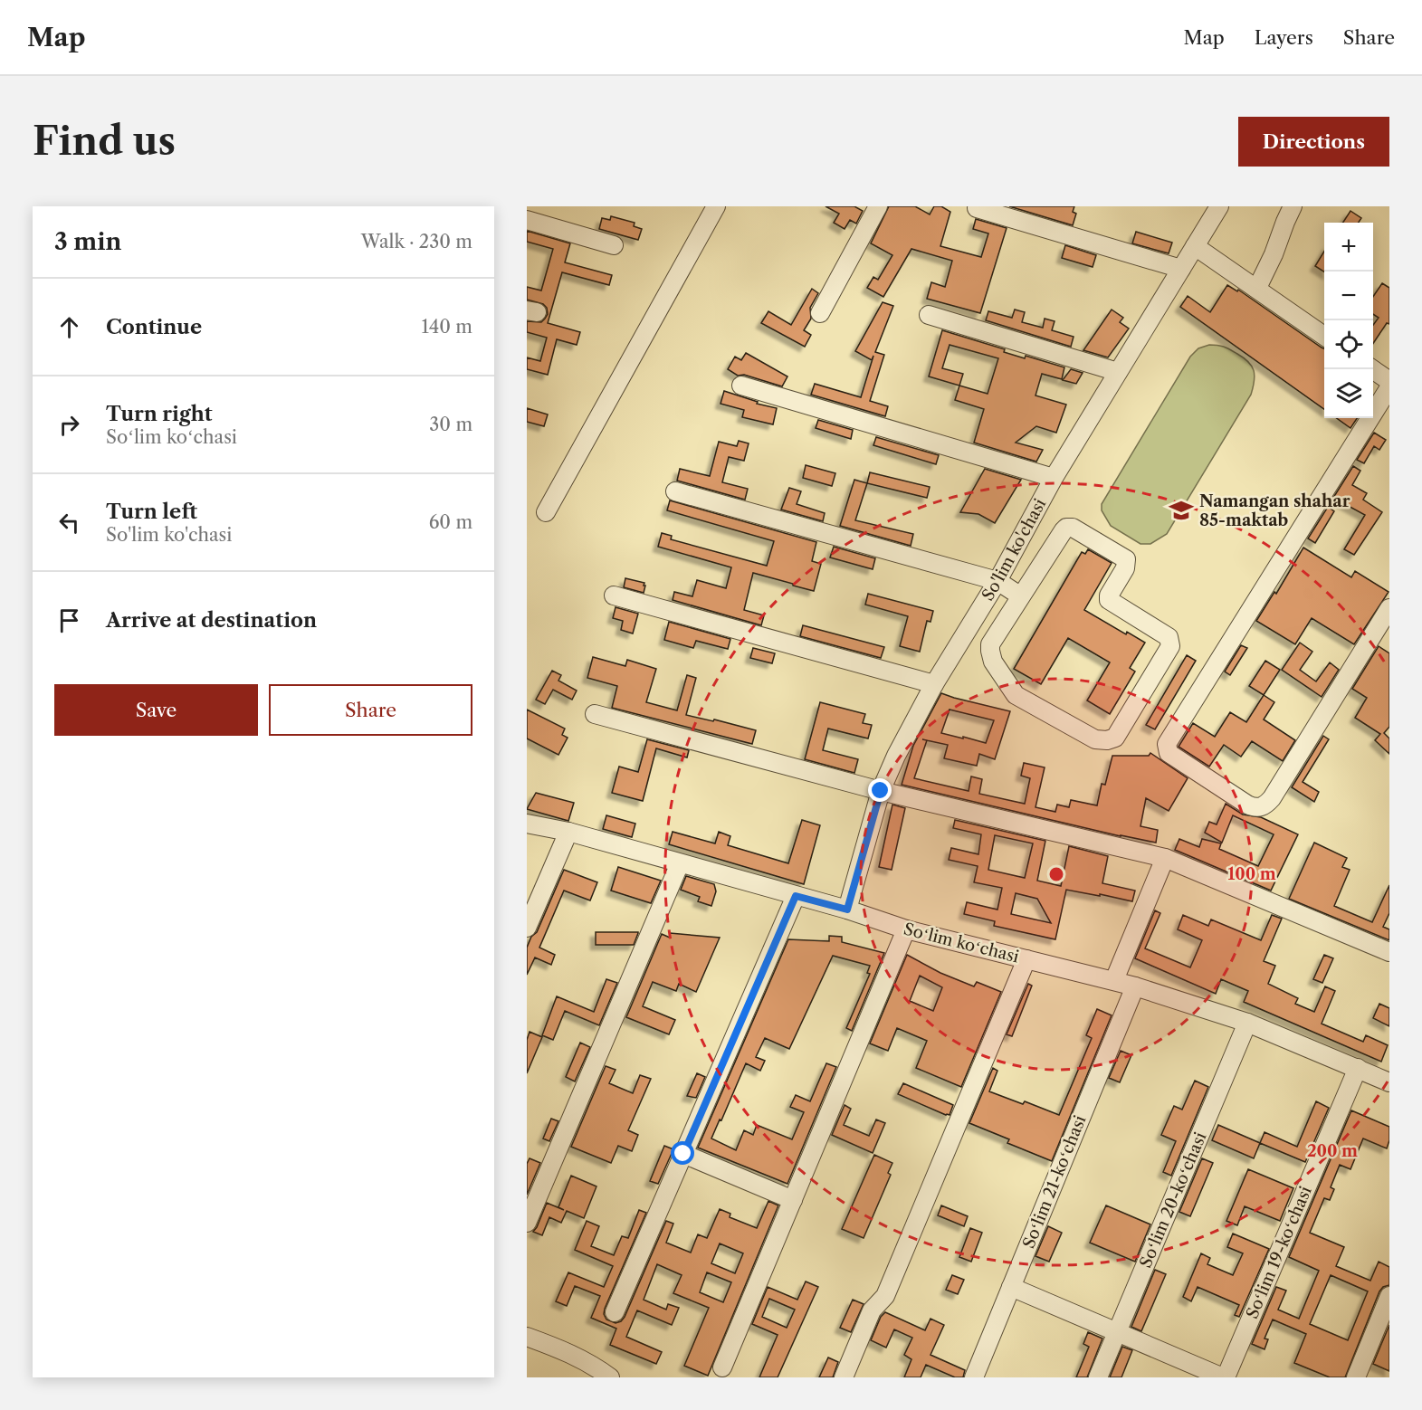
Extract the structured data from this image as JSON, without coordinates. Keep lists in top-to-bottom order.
{
  "streets": {
    "street": [
      "So'lim ko'chasi",
      "Soʻlim koʻchasi",
      "Soʻlim 21-koʻchasi",
      "Soʻlim 20-koʻchasi",
      "Soʻlim 19-koʻchasi"
    ]
  },
  "crossings": [
    ["So'lim ko'chasi", "Soʻlim koʻchasi"],
    ["Soʻlim koʻchasi", "Soʻlim 21-koʻchasi"],
    ["Soʻlim koʻchasi", "Soʻlim 20-koʻchasi"],
    ["Soʻlim koʻchasi", "Soʻlim 19-koʻchasi"]
  ],
  "places": {
    "school or university": ["Namangan shahar 85-maktab"]
  },
  "page": {
    "header": "Map",
    "nav": ["Map", "Layers", "Share"],
    "buttons": [
      "Directions",
      ["Save", "Share"]
    ],
    "title": "Find us",
    "heading": ["3 min", "Walk · 230 m"],
    "map_buttons": ["+", "−"],
    "list": [
      ["Continue", "140 m"],
      ["Turn right", "Soʻlim koʻchasi", "30 m"],
      ["Turn left", "So'lim ko'chasi", "60 m"],
      "Arrive at destination"
    ]
  },
  "rings": ["100 m", "200 m"]
}
